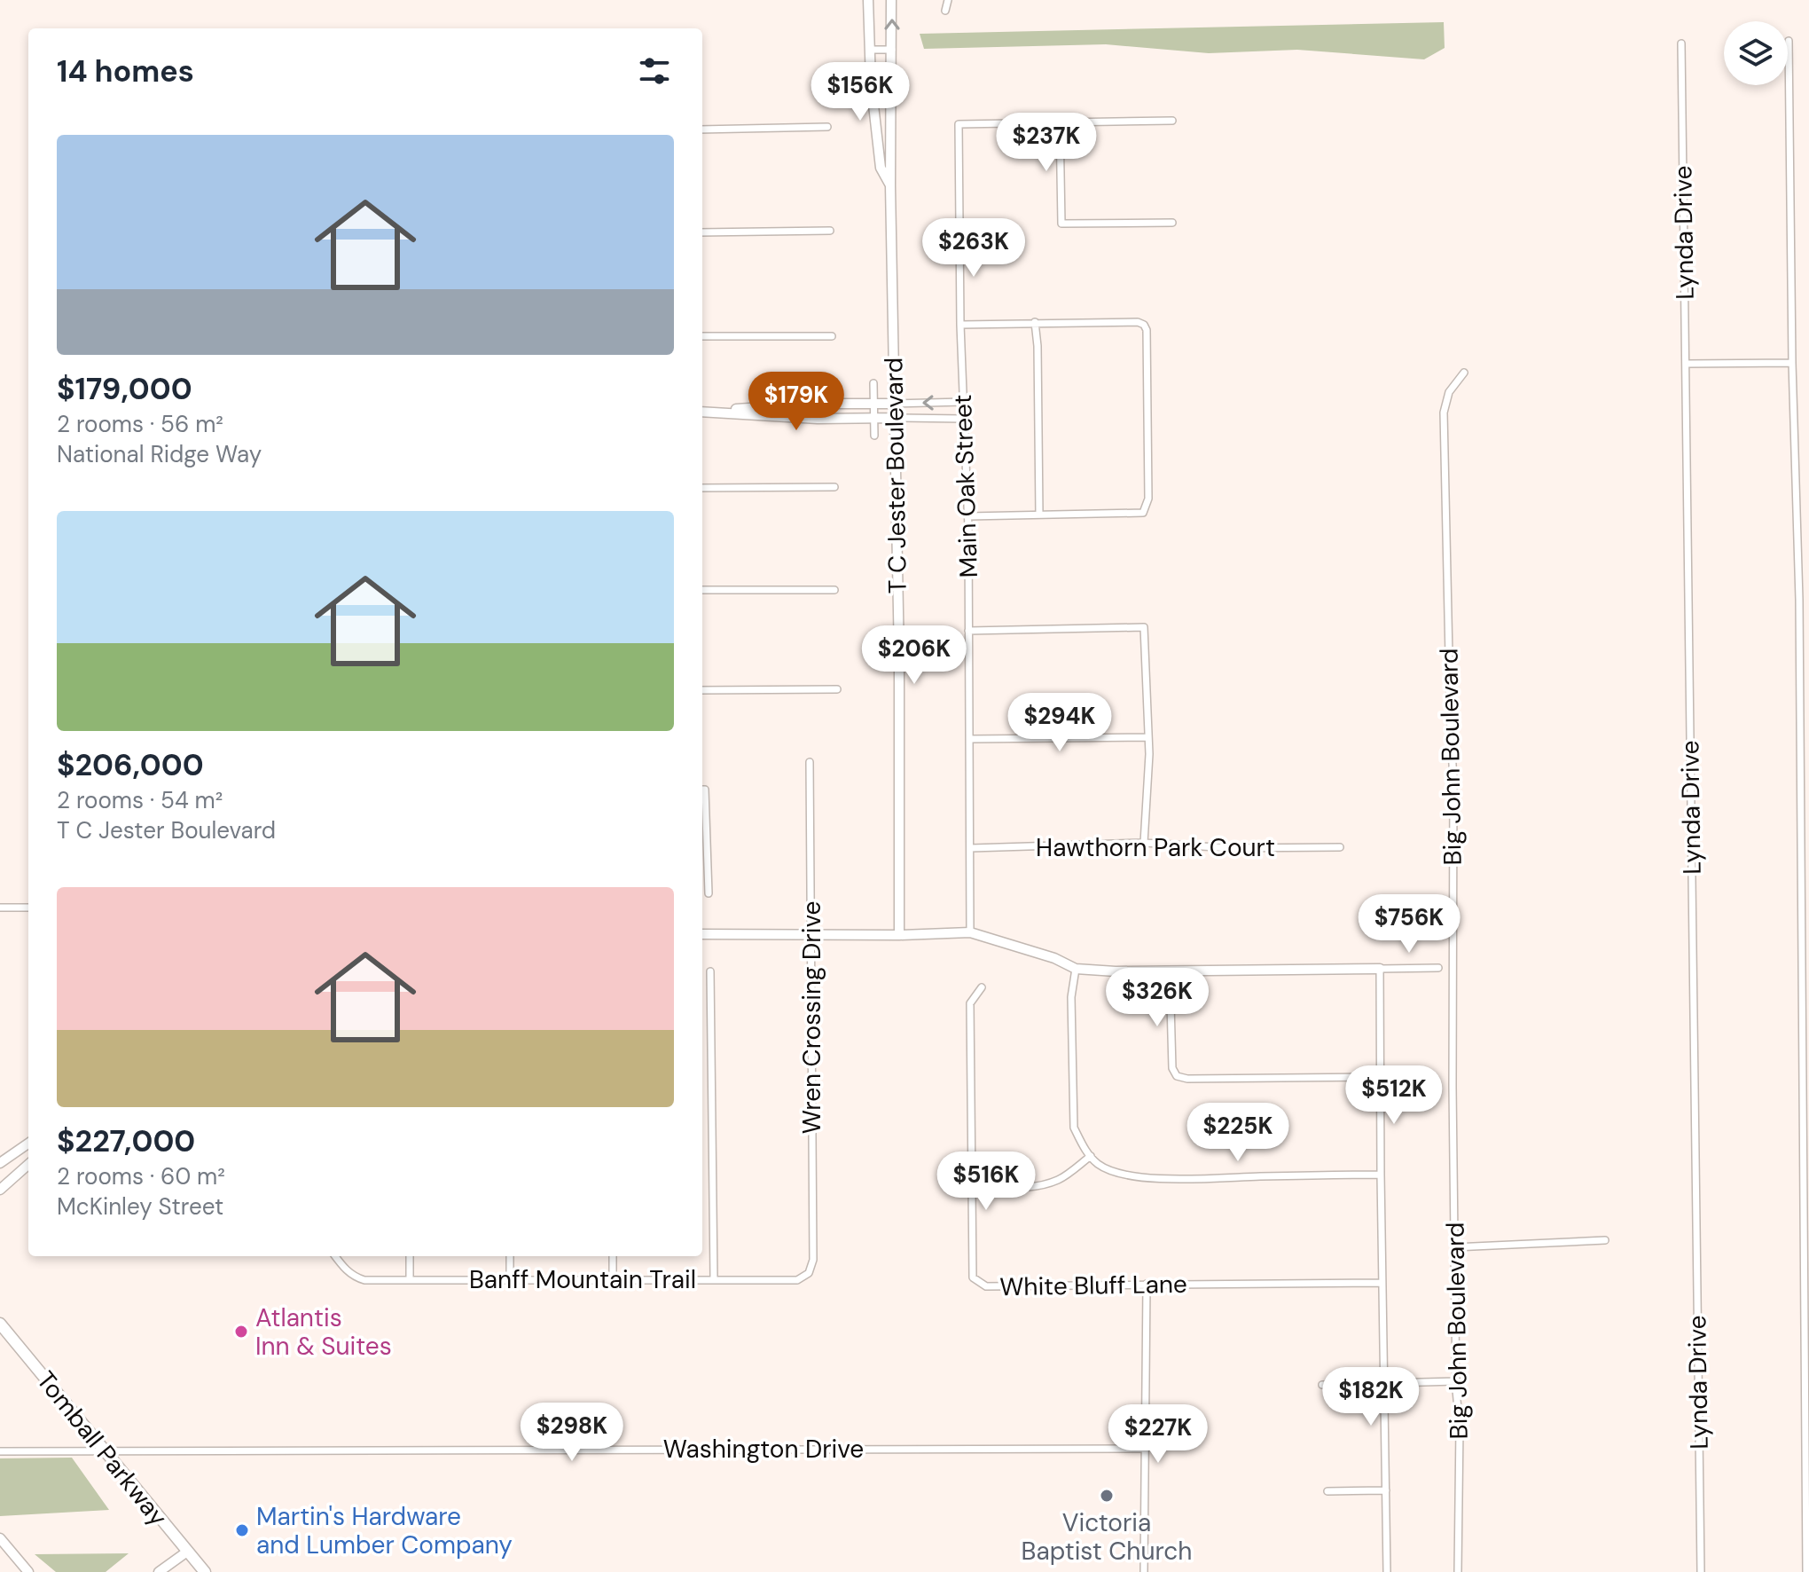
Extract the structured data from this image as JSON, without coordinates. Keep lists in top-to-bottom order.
{
  "streets": {
    "main road": ["Tomball Parkway"],
    "street": [
      "Lynda Drive",
      "T C Jester Boulevard",
      "Main Oak Street",
      "Big John Boulevard",
      "Hawthorn Park Court",
      "Wren Crossing Drive",
      "Banff Mountain Trail",
      "White Bluff Lane",
      "Washington Drive"
    ]
  },
  "crossings": [
    ["Main Oak Street", "Hawthorn Park Court"],
    ["Wren Crossing Drive", "Banff Mountain Trail"],
    ["Tomball Parkway", "Washington Drive"]
  ],
  "places": ["Atlantis Inn & Suites", "Victoria Baptist Church", "Martin's Hardware and Lumber Company"],
  "page": {
    "heading": "14 homes",
    "price": [
      "$156K",
      "$237K",
      "$263K",
      "$179K",
      "$206K",
      "$294K",
      "$756K",
      "$326K",
      "$512K",
      "$225K",
      "$516K",
      "$182K",
      "$298K",
      "$227K"
    ],
    "list": [
      {
        "name": "$179,000",
        "note": "2 rooms · 56 m² · National Ridge Way"
      },
      {
        "name": "$206,000",
        "note": "2 rooms · 54 m² · T C Jester Boulevard"
      },
      {
        "name": "$227,000",
        "note": "2 rooms · 60 m² · McKinley Street"
      }
    ]
  }
}
